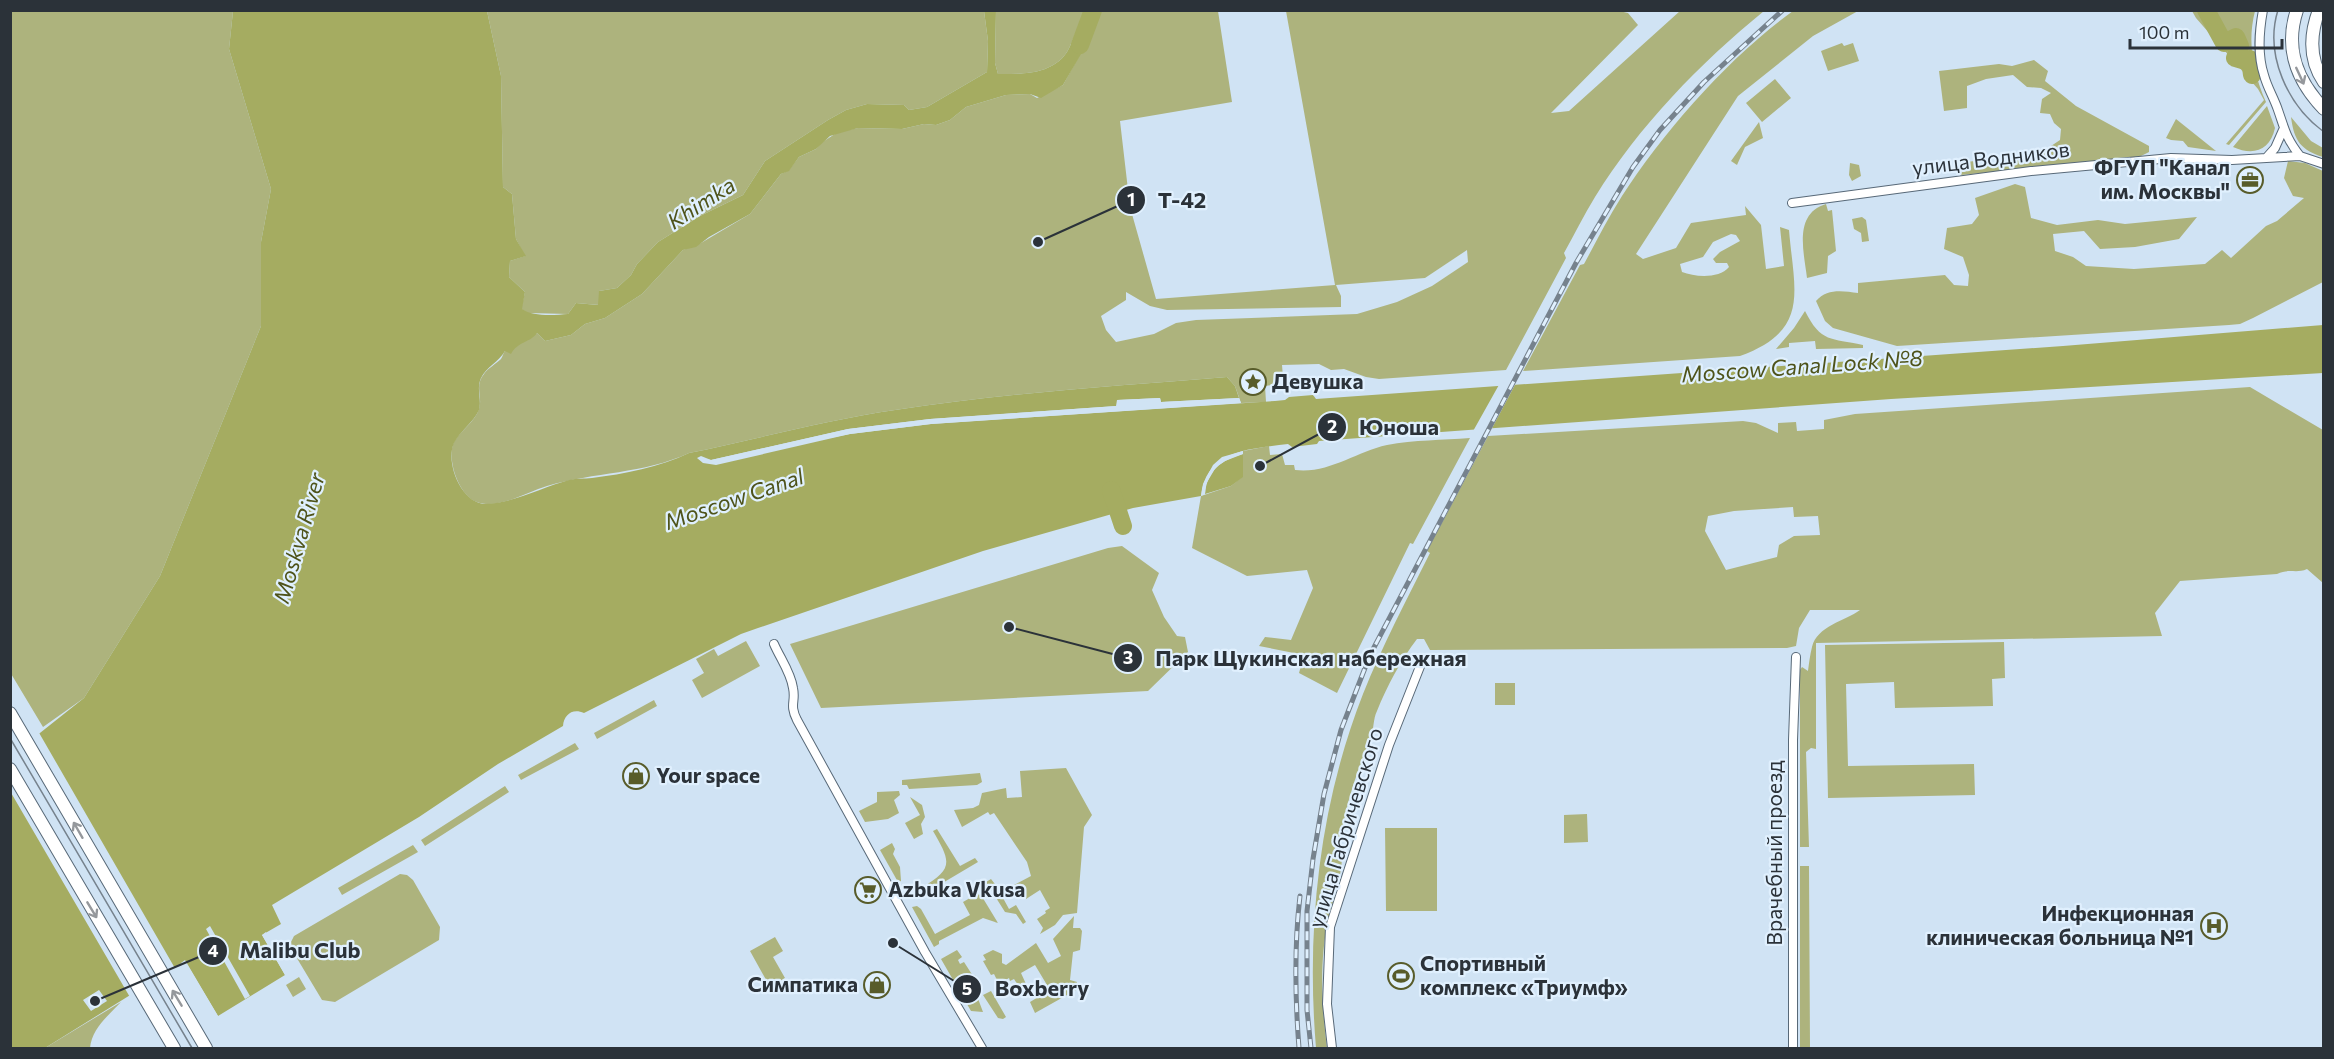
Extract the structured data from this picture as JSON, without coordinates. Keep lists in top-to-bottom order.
{
  "streets": {
    "street": ["улица Водников", "улица Габричевского", "Врачебный проезд"]
  },
  "water": [
    "Khimka",
    "Moscow Canal Lock №8",
    "Moscow Canal",
    "Moskva River"
  ],
  "places": {
    "office": ["ФГУП \"Канал им. Москвы\""],
    "other": [
      "Т-42",
      "Юноша",
      "Парк Щукинская набережная",
      "Boxberry",
      "Malibu Club"
    ],
    "place": ["Девушка"],
    "shop": ["Your space", "Симпатика"],
    "supermarket": ["Azbuka Vkusa"],
    "hospital": ["Инфекционная клиническая больница №1"],
    "sports": ["Спортивный комплекс «Триумф»"]
  },
  "scale_bar": "100 m"
}
